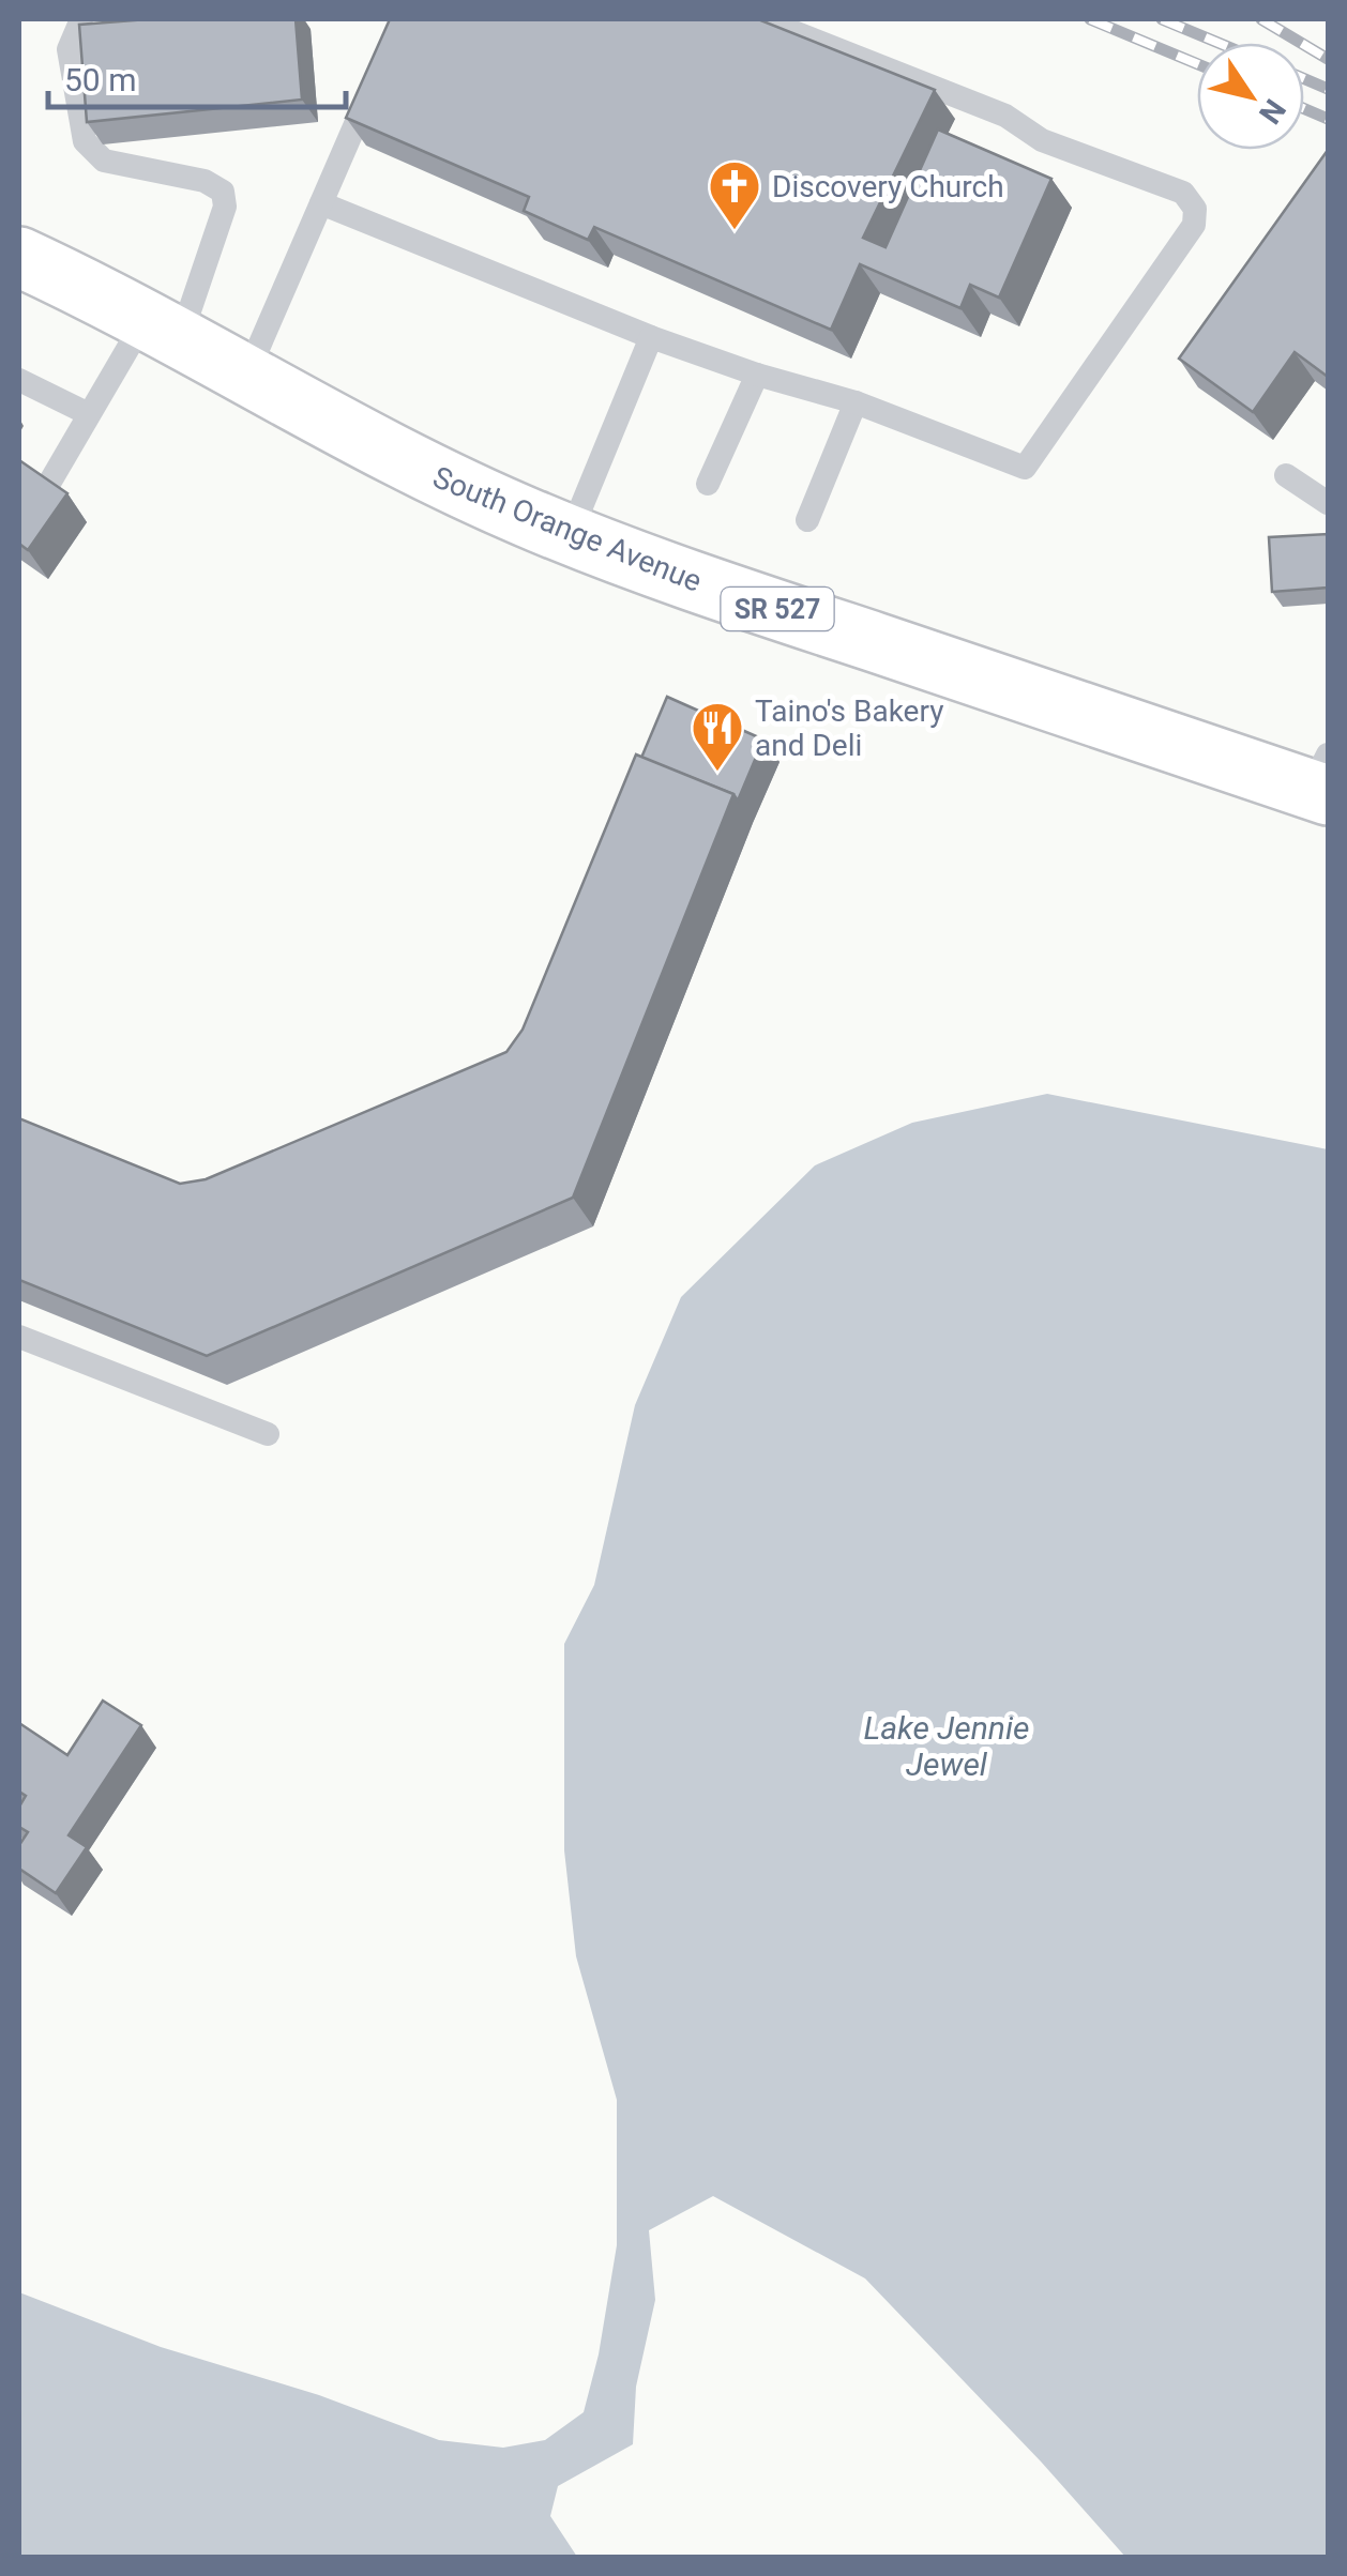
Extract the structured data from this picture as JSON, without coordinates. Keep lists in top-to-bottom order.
{
  "streets": {
    "main road": ["South Orange Avenue", "SR 527"]
  },
  "water": ["Lake Jennie Jewel"],
  "places": {
    "church": ["Discovery Church"],
    "restaurant": ["Taino's Bakery and Deli"]
  },
  "scale_bar": "50 m",
  "north": "bottom right"
}
